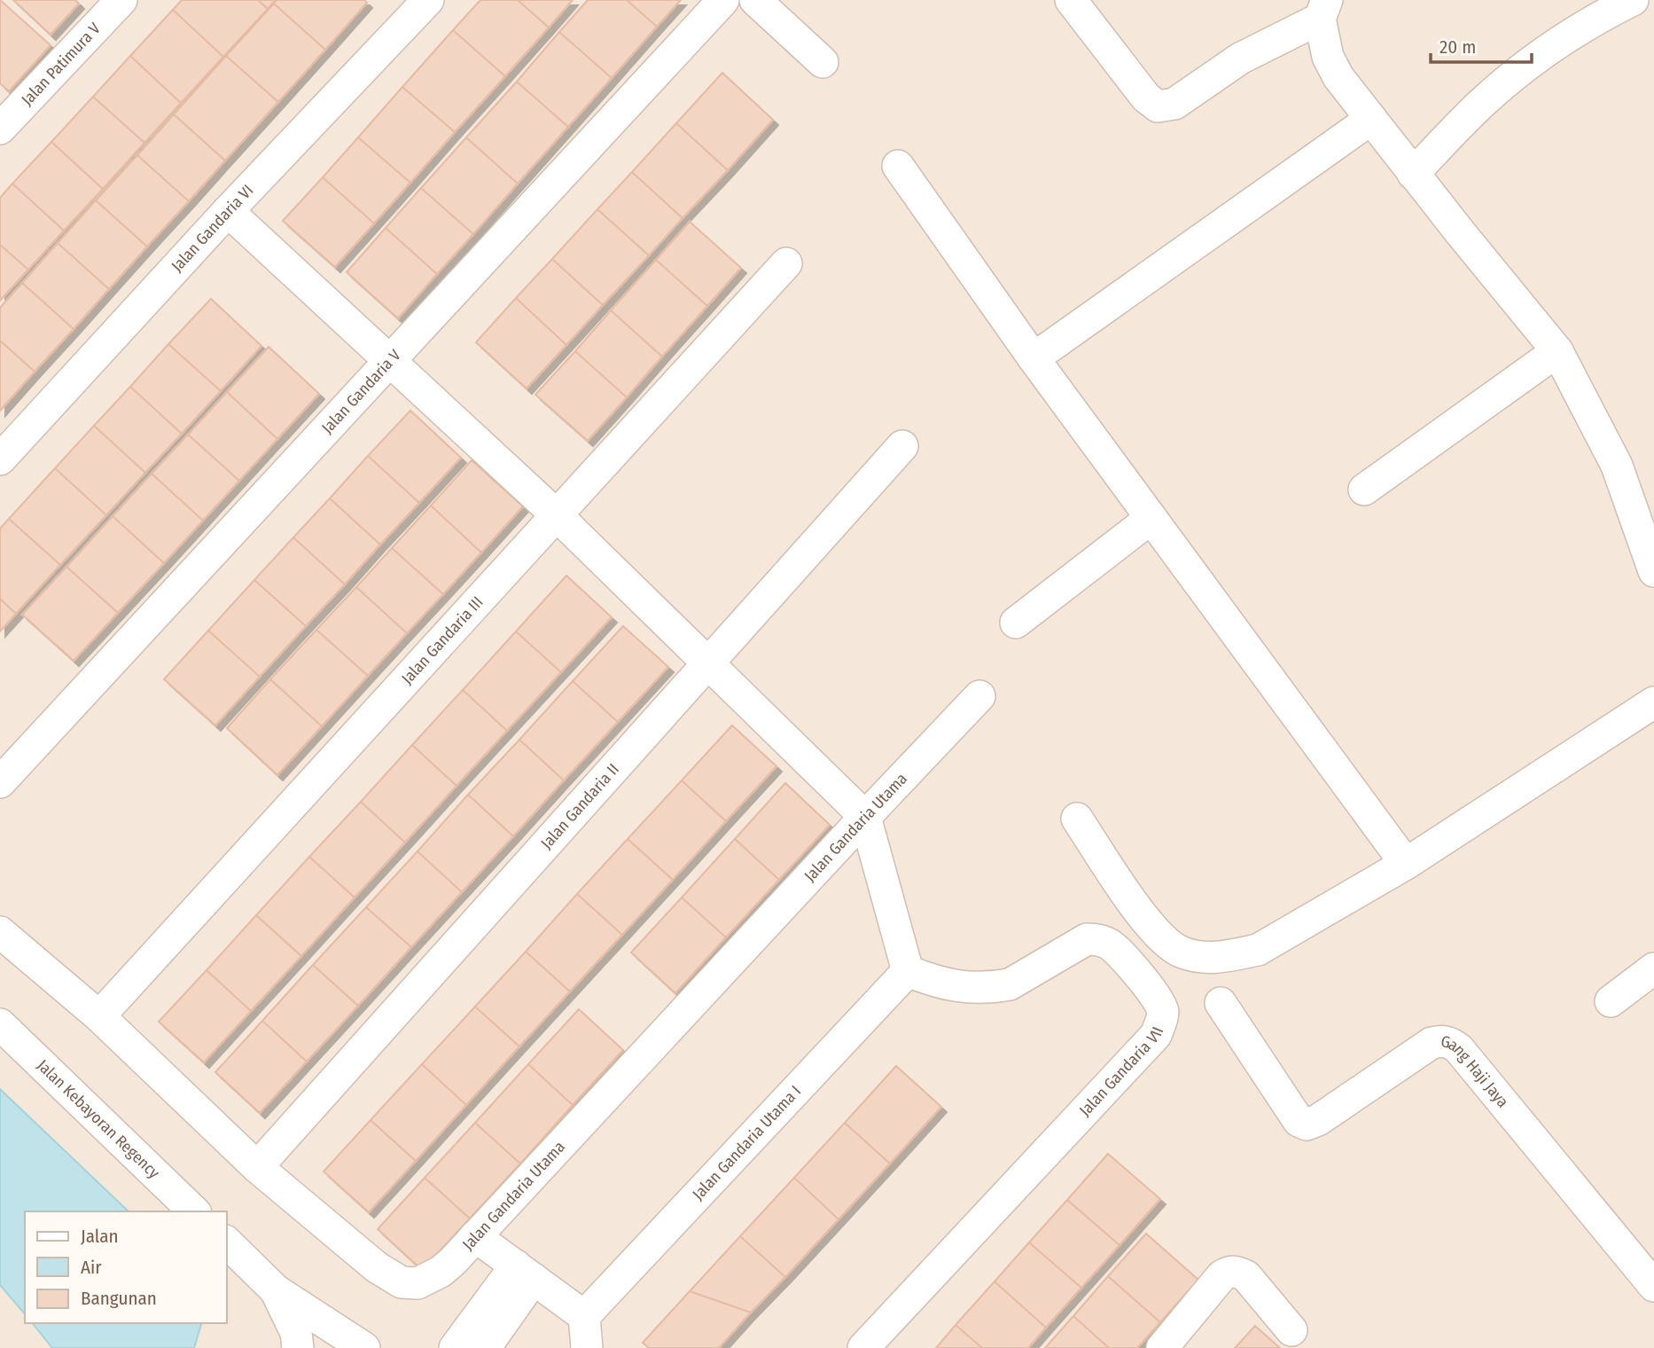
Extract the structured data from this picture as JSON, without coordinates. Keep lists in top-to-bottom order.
{
  "streets": {
    "street": [
      "Jalan Patimura V",
      "Jalan Gandaria VI",
      "Jalan Gandaria V",
      "Jalan Gandaria III",
      "Jalan Gandaria II",
      "Jalan Gandaria Utama",
      "Jalan Gandaria VII",
      "Gang Haji Jaya",
      "Jalan Kebayoran Regency",
      "Jalan Gandaria Utama I"
    ]
  },
  "crossings": [
    ["Jalan Gandaria III", "Jalan Gandaria Utama"],
    ["Jalan Gandaria II", "Jalan Gandaria Utama"],
    ["Jalan Gandaria VII", "Jalan Gandaria Utama I"]
  ],
  "legend": ["Jalan", "Air", "Bangunan"],
  "scale_bar": "20 m"
}
